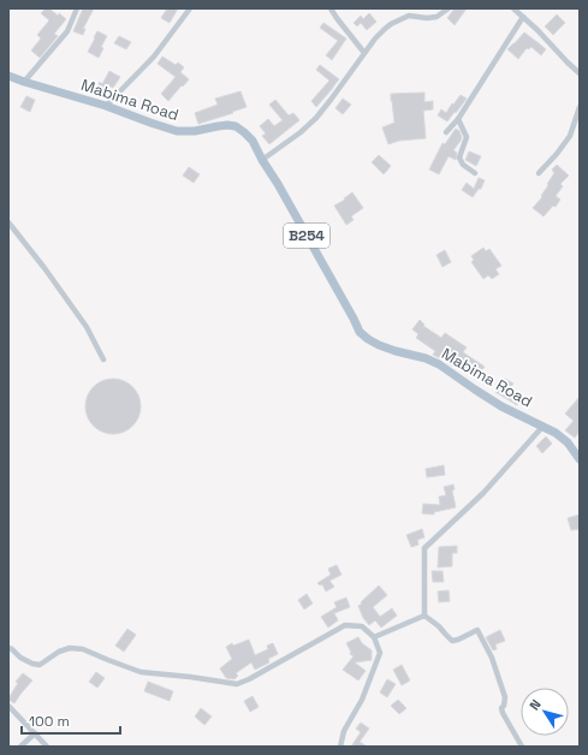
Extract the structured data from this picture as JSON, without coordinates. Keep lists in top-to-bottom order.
{
  "streets": {
    "main road": ["Mabima Road", "B254"]
  },
  "scale_bar": "100 m",
  "north": "top left"
}
